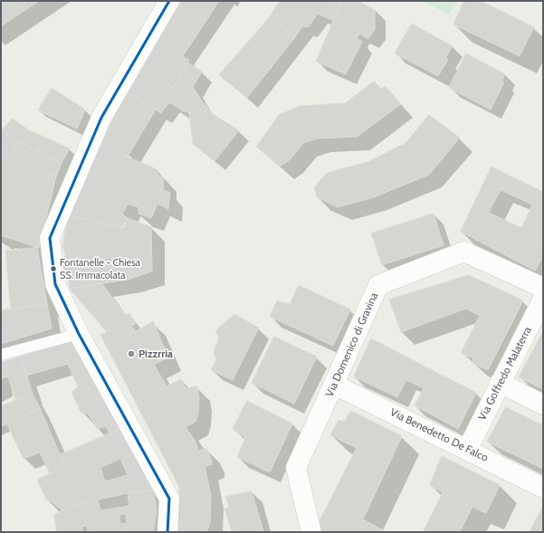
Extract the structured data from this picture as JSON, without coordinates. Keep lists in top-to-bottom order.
{
  "streets": {
    "street": ["Via Domenico di Gravina", "Via Goffredo Malaterra", "Via Benedetto De Falco"]
  },
  "crossings": [
    ["Via Domenico di Gravina", "Via Benedetto De Falco"],
    ["Via Goffredo Malaterra", "Via Benedetto De Falco"]
  ],
  "places": ["Fontanelle - Chiesa SS. Immacolata", "Pizzrria"]
}
